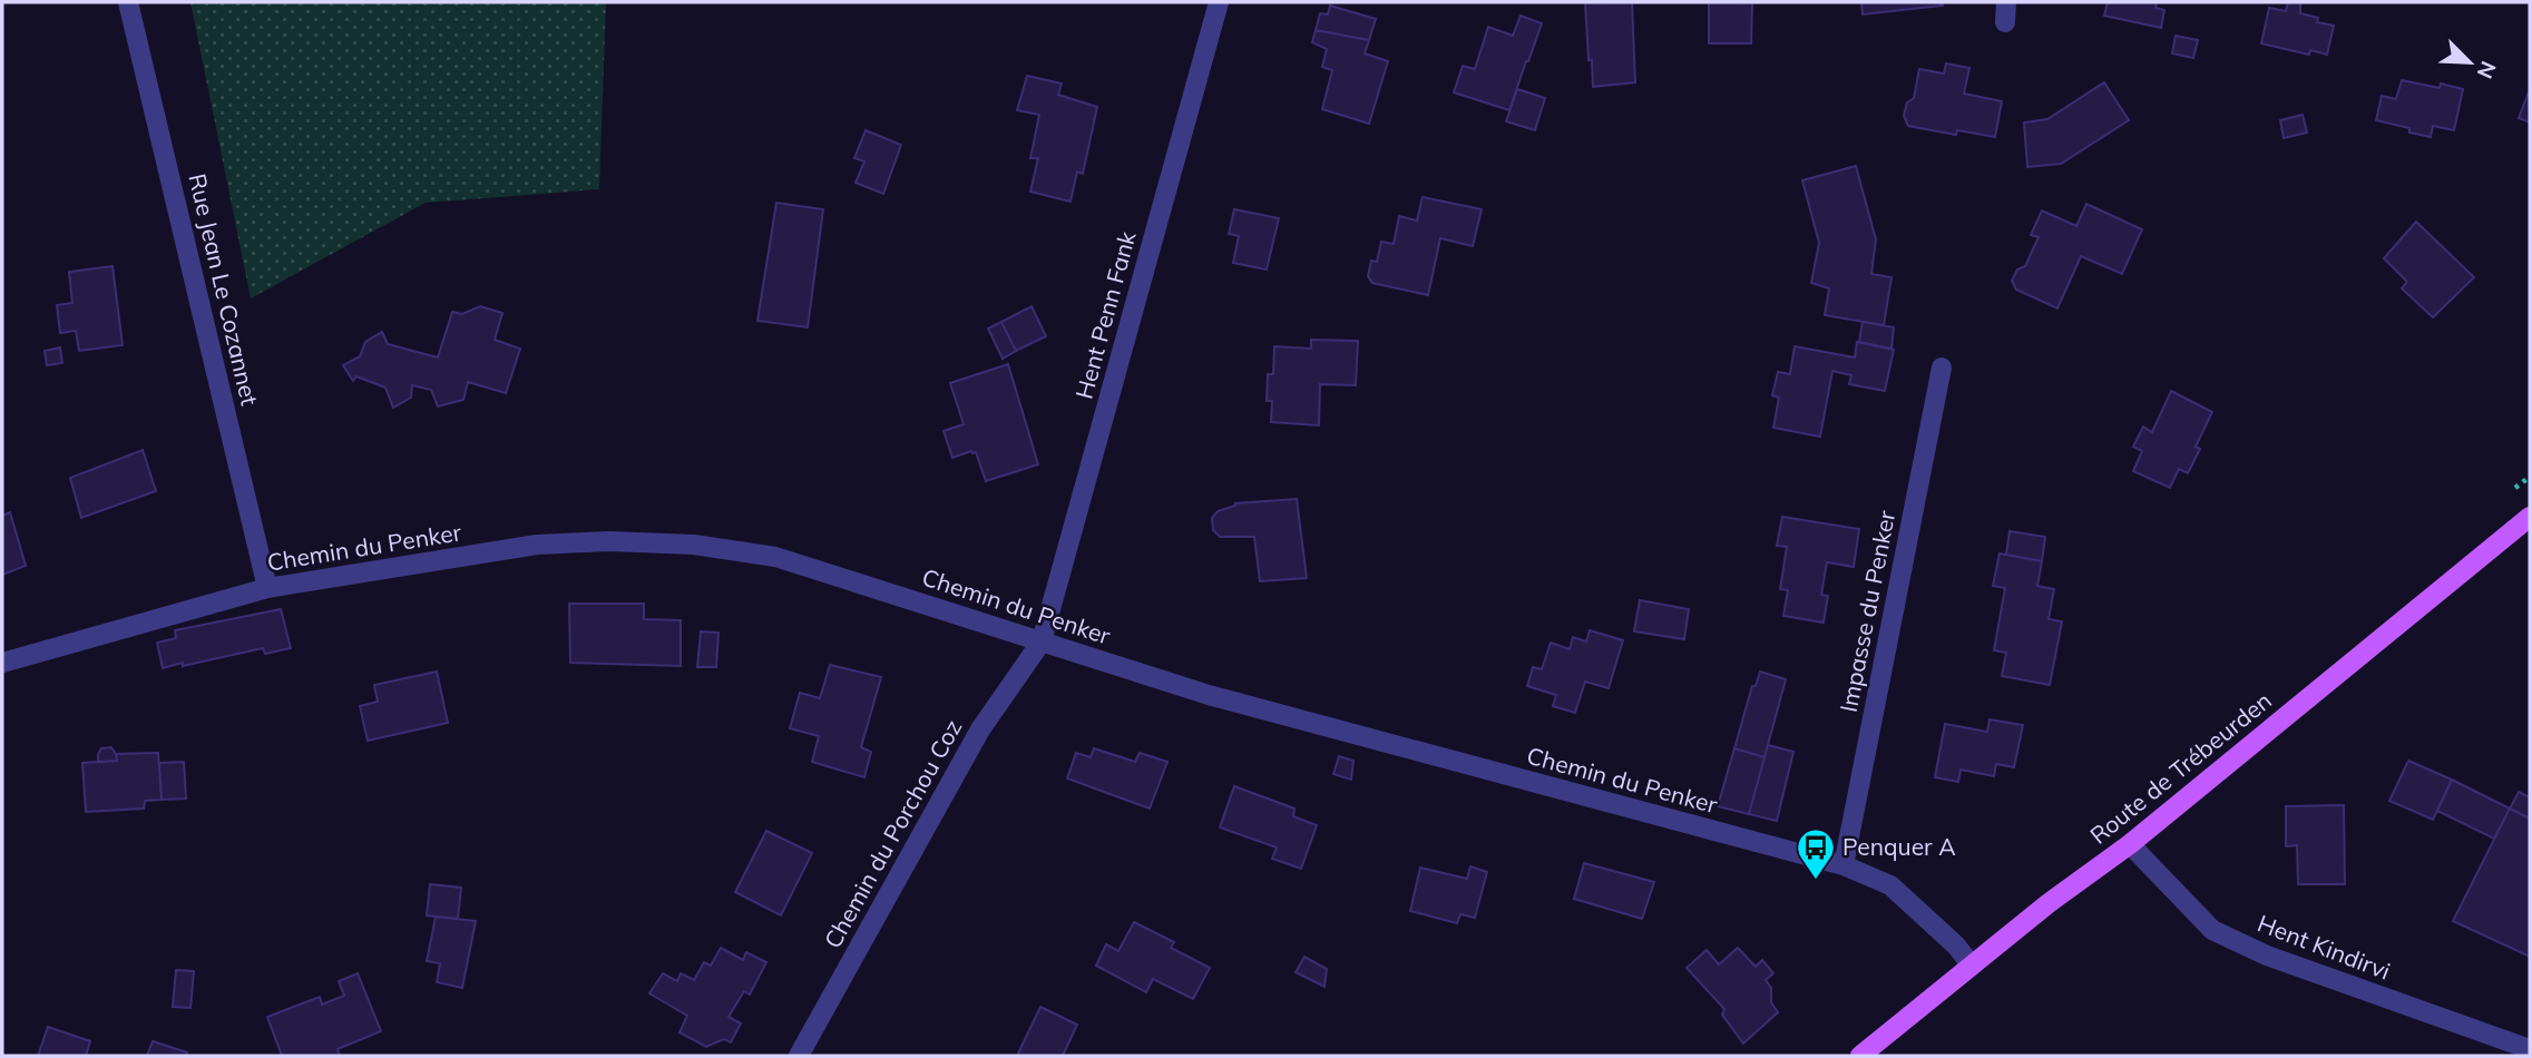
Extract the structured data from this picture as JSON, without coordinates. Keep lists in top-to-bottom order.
{
  "streets": {
    "main road": ["Route de Trébeurden"],
    "street": [
      "Rue Jean Le Cozannet",
      "Hent Penn Fank",
      "Chemin du Penker",
      "Impasse du Penker",
      "Chemin du Porchou Coz",
      "Hent Kindirvi"
    ]
  },
  "crossings": [
    ["Rue Jean Le Cozannet", "Chemin du Penker"],
    ["Hent Penn Fank", "Chemin du Penker"],
    ["Hent Penn Fank", "Chemin du Porchou Coz"],
    ["Chemin du Penker", "Impasse du Penker"],
    ["Chemin du Penker", "Route de Trébeurden"],
    ["Chemin du Penker", "Chemin du Porchou Coz"],
    ["Route de Trébeurden", "Hent Kindirvi"]
  ],
  "places": {
    "bus stop": ["Penquer A"]
  },
  "north": "bottom right"
}
